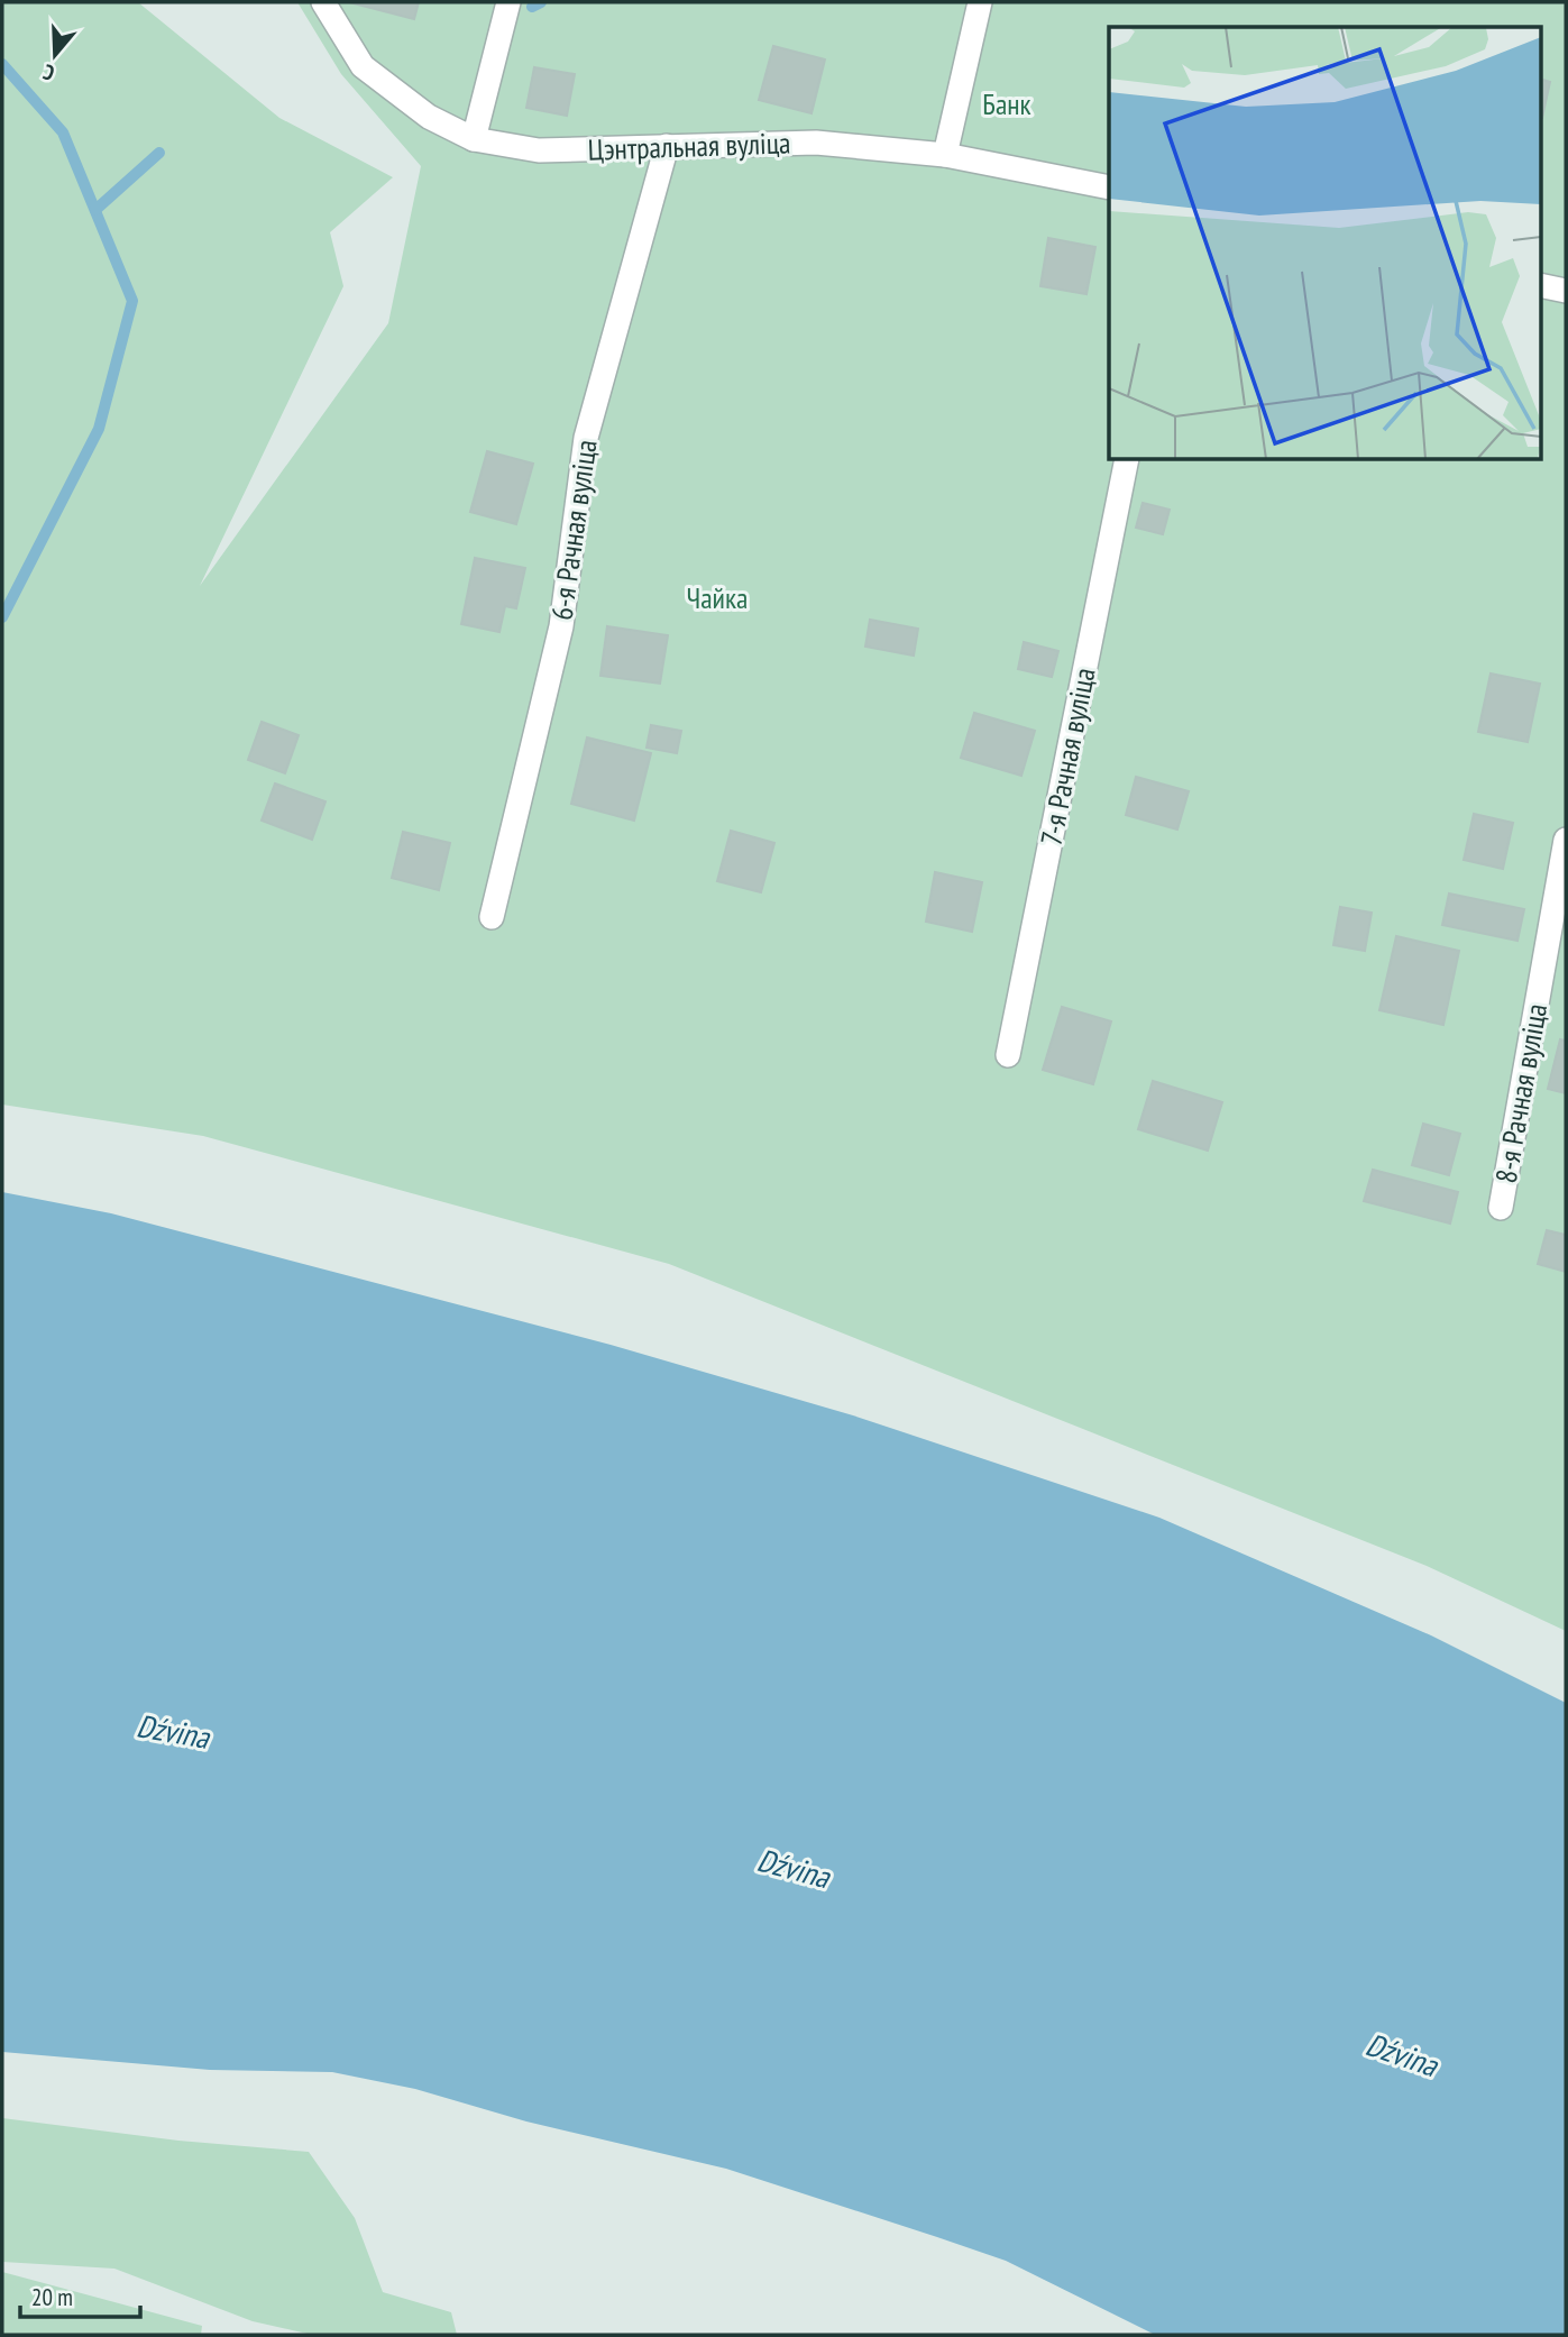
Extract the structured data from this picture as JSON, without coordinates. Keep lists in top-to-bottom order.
{
  "streets": {
    "lane": [
      "Цэнтральная вуліца",
      "6-я Рачная вуліца",
      "7-я Рачная вуліца",
      "8-я Рачная вуліца"
    ]
  },
  "crossings": [
    ["Цэнтральная вуліца", "6-я Рачная вуліца"]
  ],
  "water": ["Dźvina"],
  "parks": ["Банк", "Чайка"],
  "scale_bar": "20 m",
  "north": "bottom"
}
